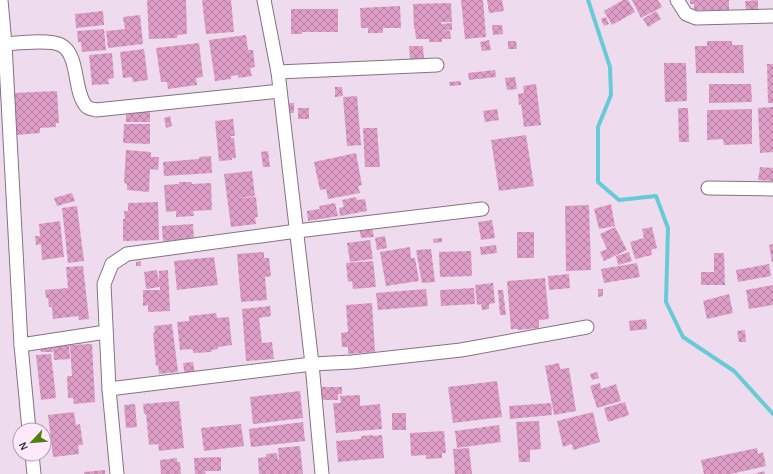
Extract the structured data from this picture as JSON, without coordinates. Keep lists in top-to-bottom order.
{
  "north": "bottom left"
}
